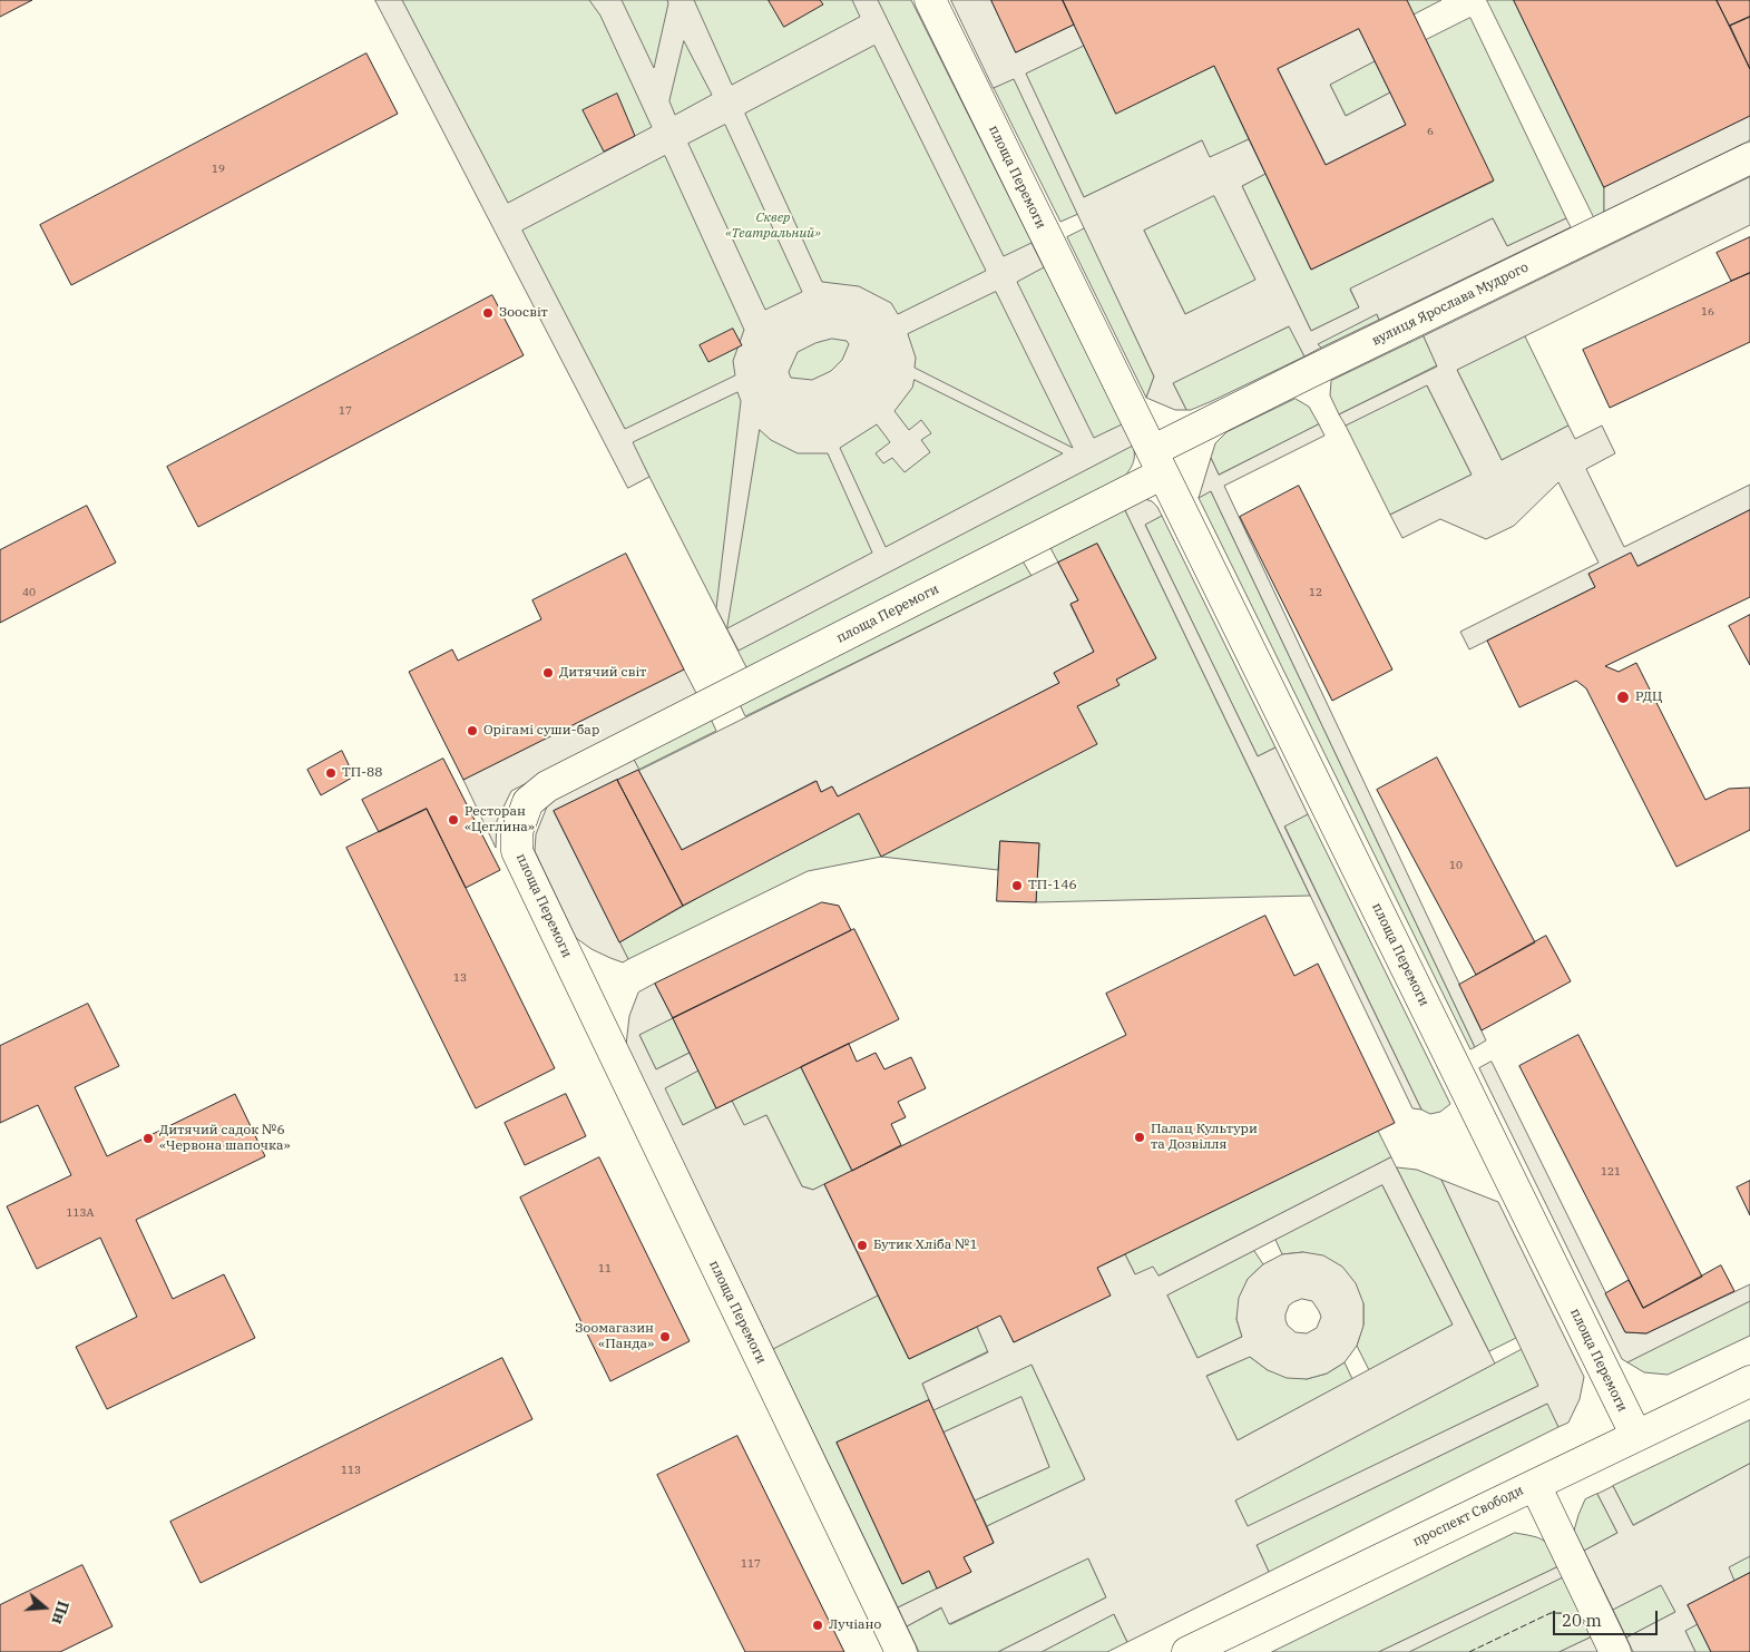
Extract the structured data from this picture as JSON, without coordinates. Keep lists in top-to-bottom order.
{
  "streets": {
    "street": ["площа Перемоги", "вулиця Ярослава Мудрого", "проспект Свободи"]
  },
  "crossings": [
    ["площа Перемоги", "вулиця Ярослава Мудрого"],
    ["площа Перемоги", "проспект Свободи"]
  ],
  "parks": ["Сквер «Театральний»"],
  "places": [
    "Зоосвіт",
    "Дитячий світ",
    "РДЦ",
    "Орігамі суши-бар",
    "ТП-88",
    "Ресторан «Цеглина»",
    "ТП-146",
    "Палац Культури та Дозвілля",
    "Дитячий садок №6 «Червона шапочка»",
    "Бутик Хліба №1",
    "Зоомагазин «Панда»",
    "Лучіано"
  ],
  "house_numbers": [
    "6",
    "19",
    "16",
    "17",
    "40",
    "12",
    "10",
    "13",
    "121",
    "113А",
    "11",
    "113",
    "117"
  ],
  "scale_bar": "20 m",
  "north": "right"
}
